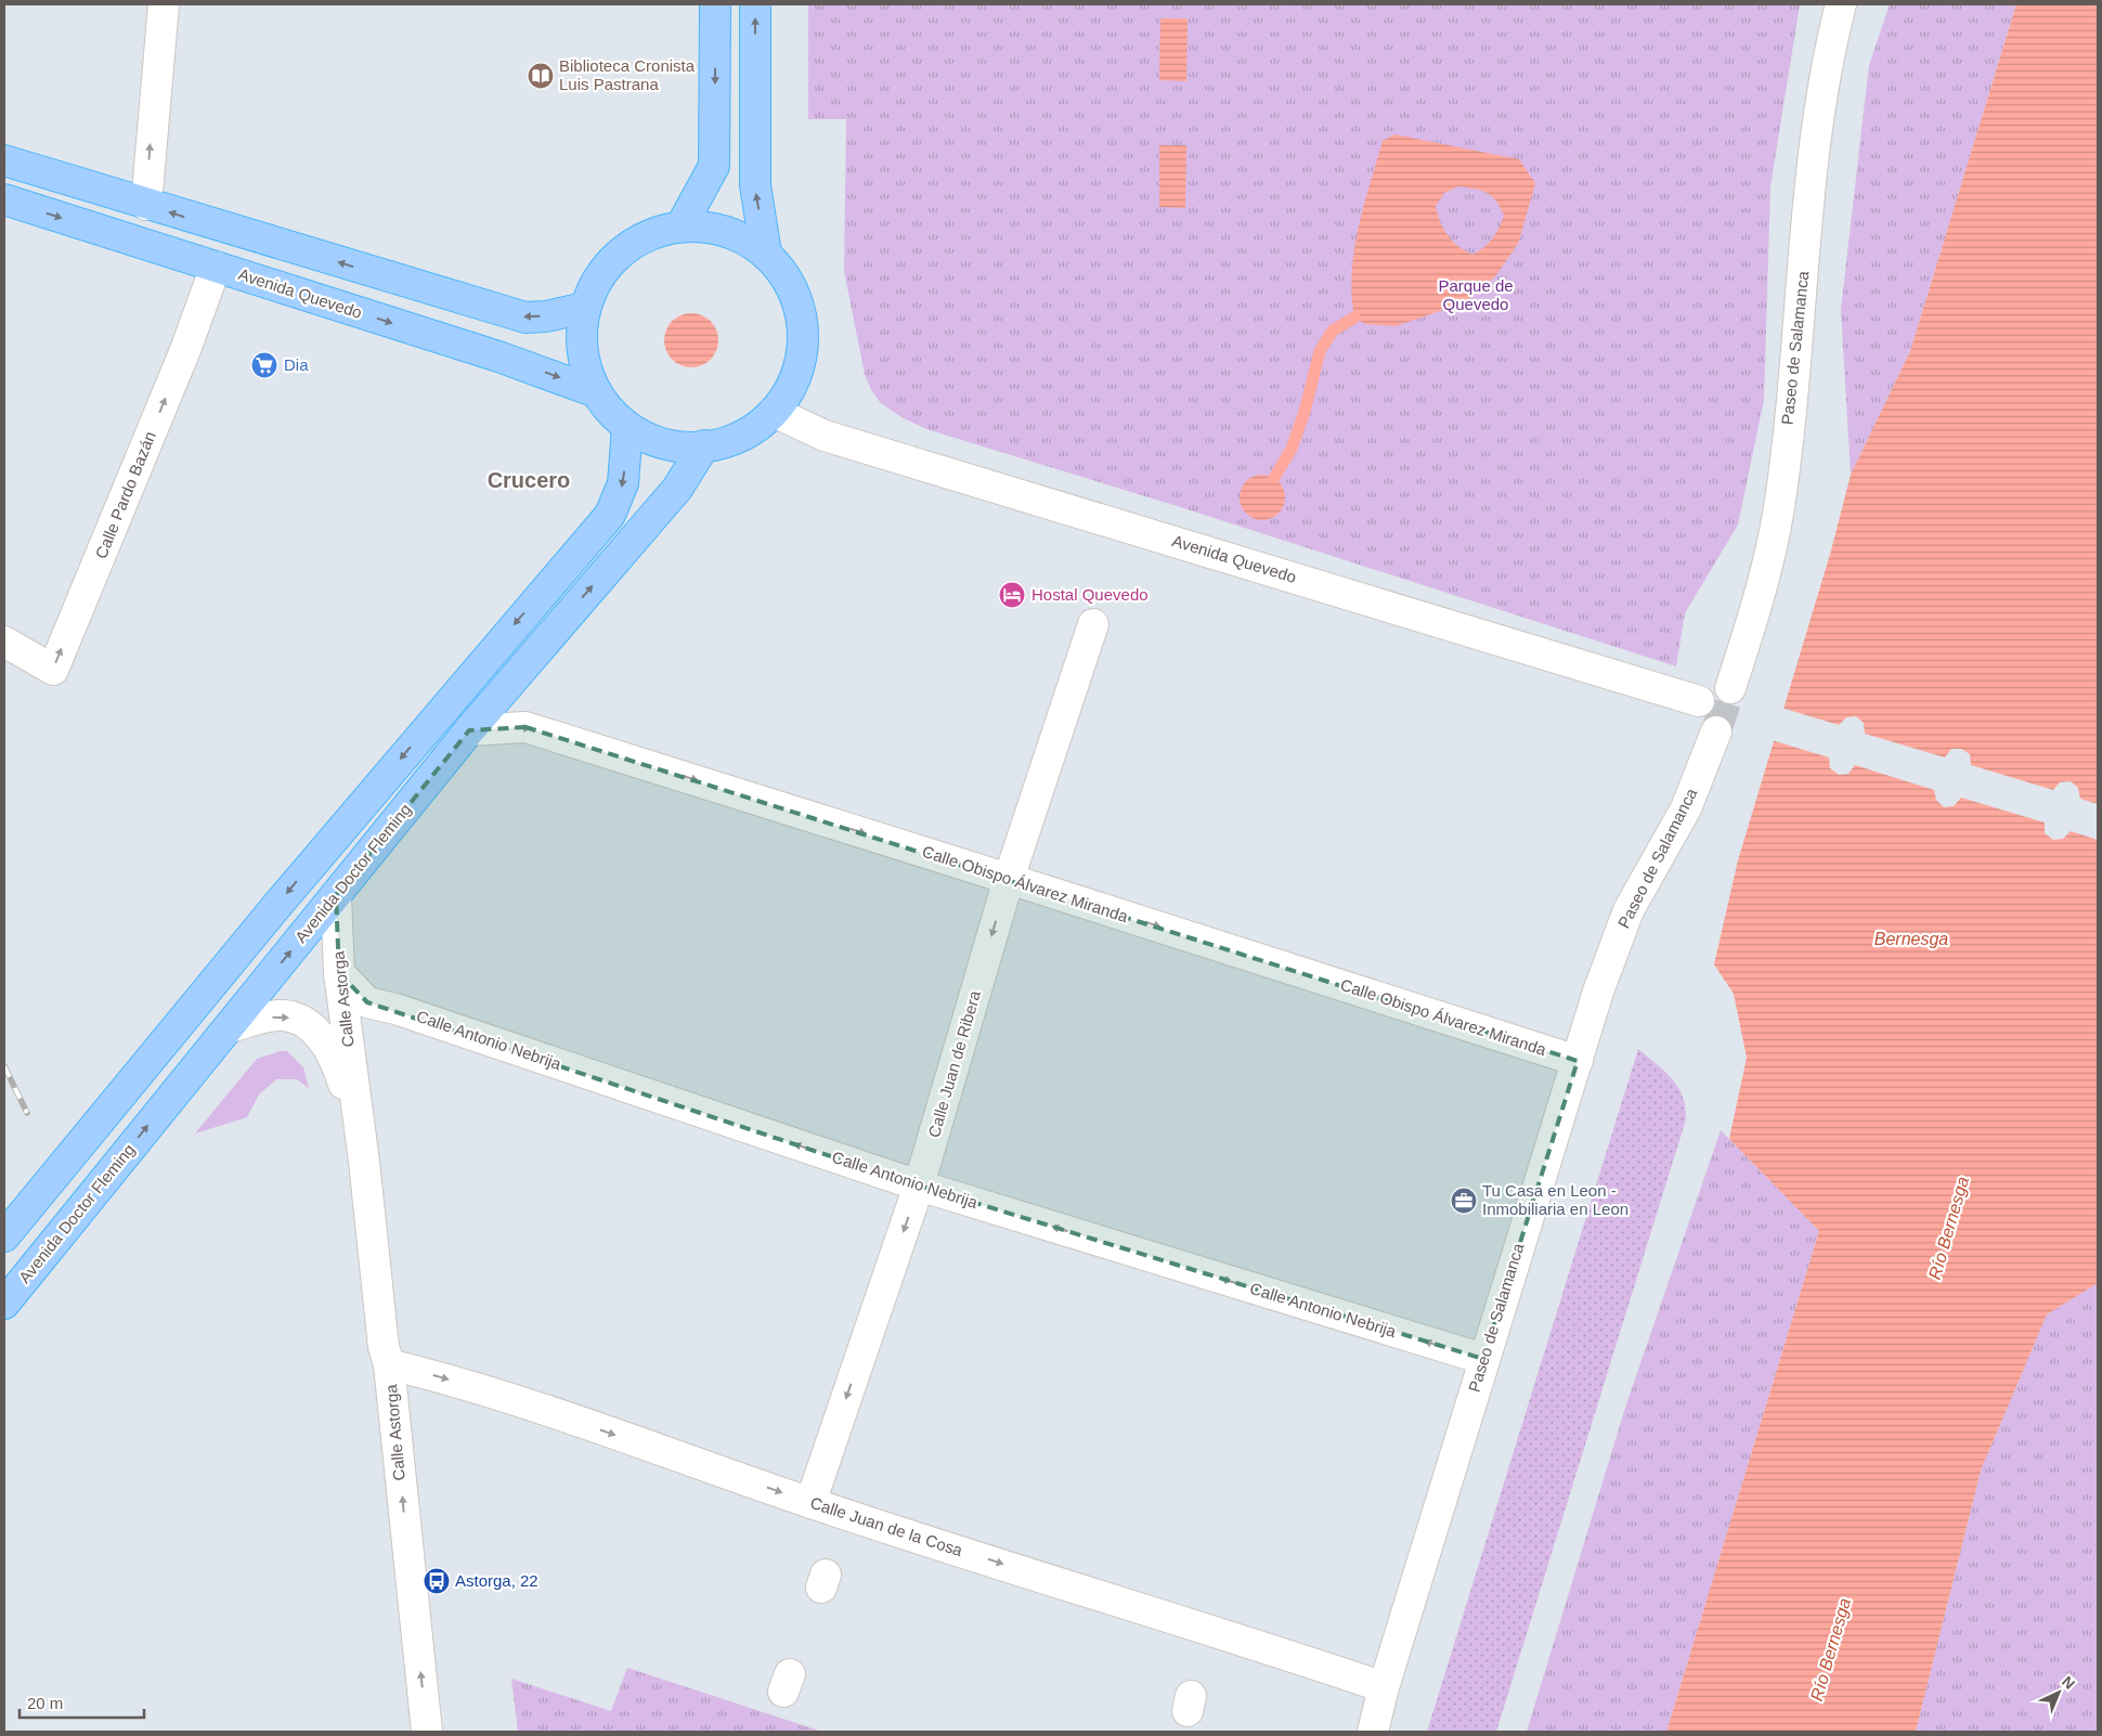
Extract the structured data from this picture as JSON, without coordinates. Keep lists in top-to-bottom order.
{
  "streets": {
    "main road": ["Avenida Quevedo", "Avenida Doctor Fleming"],
    "street": [
      "Paseo de Salamanca",
      "Calle Pardo Bazán",
      "Calle Obispo Álvarez Miranda",
      "Calle Astorga",
      "Calle Antonio Nebrija",
      "Calle Juan de Ribera",
      "Calle Juan de la Cosa"
    ]
  },
  "crossings": [
    ["Avenida Quevedo", "Calle Pardo Bazán"],
    ["Paseo de Salamanca", "Calle Obispo Álvarez Miranda"],
    ["Paseo de Salamanca", "Calle Antonio Nebrija"],
    ["Paseo de Salamanca", "Calle Juan de la Cosa"],
    ["Avenida Doctor Fleming", "Calle Obispo Álvarez Miranda"],
    ["Avenida Doctor Fleming", "Calle Astorga"],
    ["Calle Obispo Álvarez Miranda", "Calle Juan de Ribera"],
    ["Calle Astorga", "Calle Antonio Nebrija"],
    ["Calle Astorga", "Calle Juan de la Cosa"],
    ["Calle Antonio Nebrija", "Calle Juan de Ribera"],
    ["Calle Juan de Ribera", "Calle Juan de la Cosa"]
  ],
  "one_way": [
    "Calle Pardo Bazán",
    "Calle Obispo Álvarez Miranda",
    "Calle Antonio Nebrija",
    "Calle Juan de Ribera",
    "Calle Juan de la Cosa"
  ],
  "districts": ["Crucero"],
  "water": ["Bernesga", "Río Bernesga"],
  "parks": ["Parque de Quevedo"],
  "places": {
    "library": ["Biblioteca Cronista Luis Pastrana"],
    "supermarket": ["Dia"],
    "hotel": ["Hostal Quevedo"],
    "office": ["Tu Casa en Leon - Inmobiliaria en Leon"],
    "bus stop": ["Astorga, 22"]
  },
  "scale_bar": "20 m",
  "north": "top right"
}
